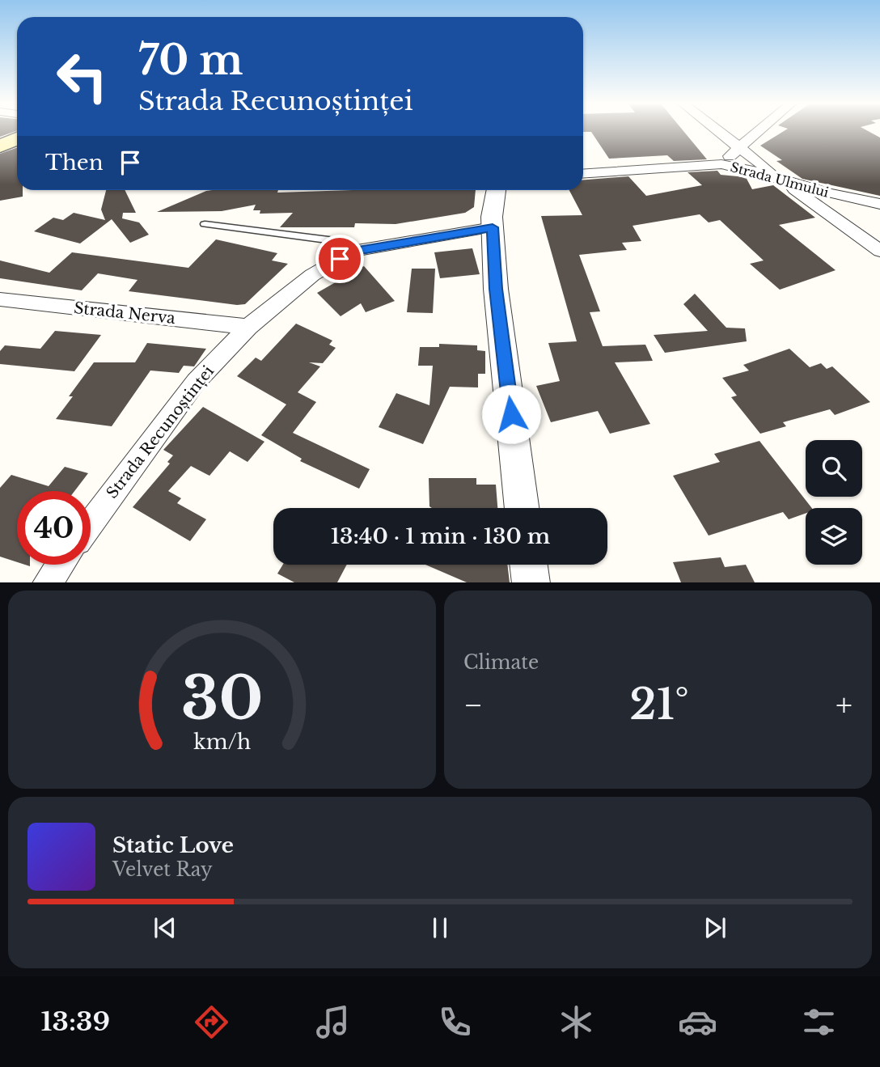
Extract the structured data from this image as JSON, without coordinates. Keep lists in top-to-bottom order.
{
  "streets": {
    "street": ["Strada Ulmului", "Strada Nerva", "Strada Recunoștinței"]
  },
  "crossings": [
    ["Strada Nerva", "Strada Recunoștinței"]
  ],
  "page": {
    "turn": ["70 m", "Strada Recunoștinței"],
    "then": "Then",
    "limit": "40",
    "trip": "13:40 · 1 min · 130 m",
    "tile": "Climate",
    "heat": ["−", "21°", "+"],
    "song": ["Static Love", "Velvet Ray"],
    "tabs": "13:39",
    "gauge": ["30", "km/h"]
  }
}
